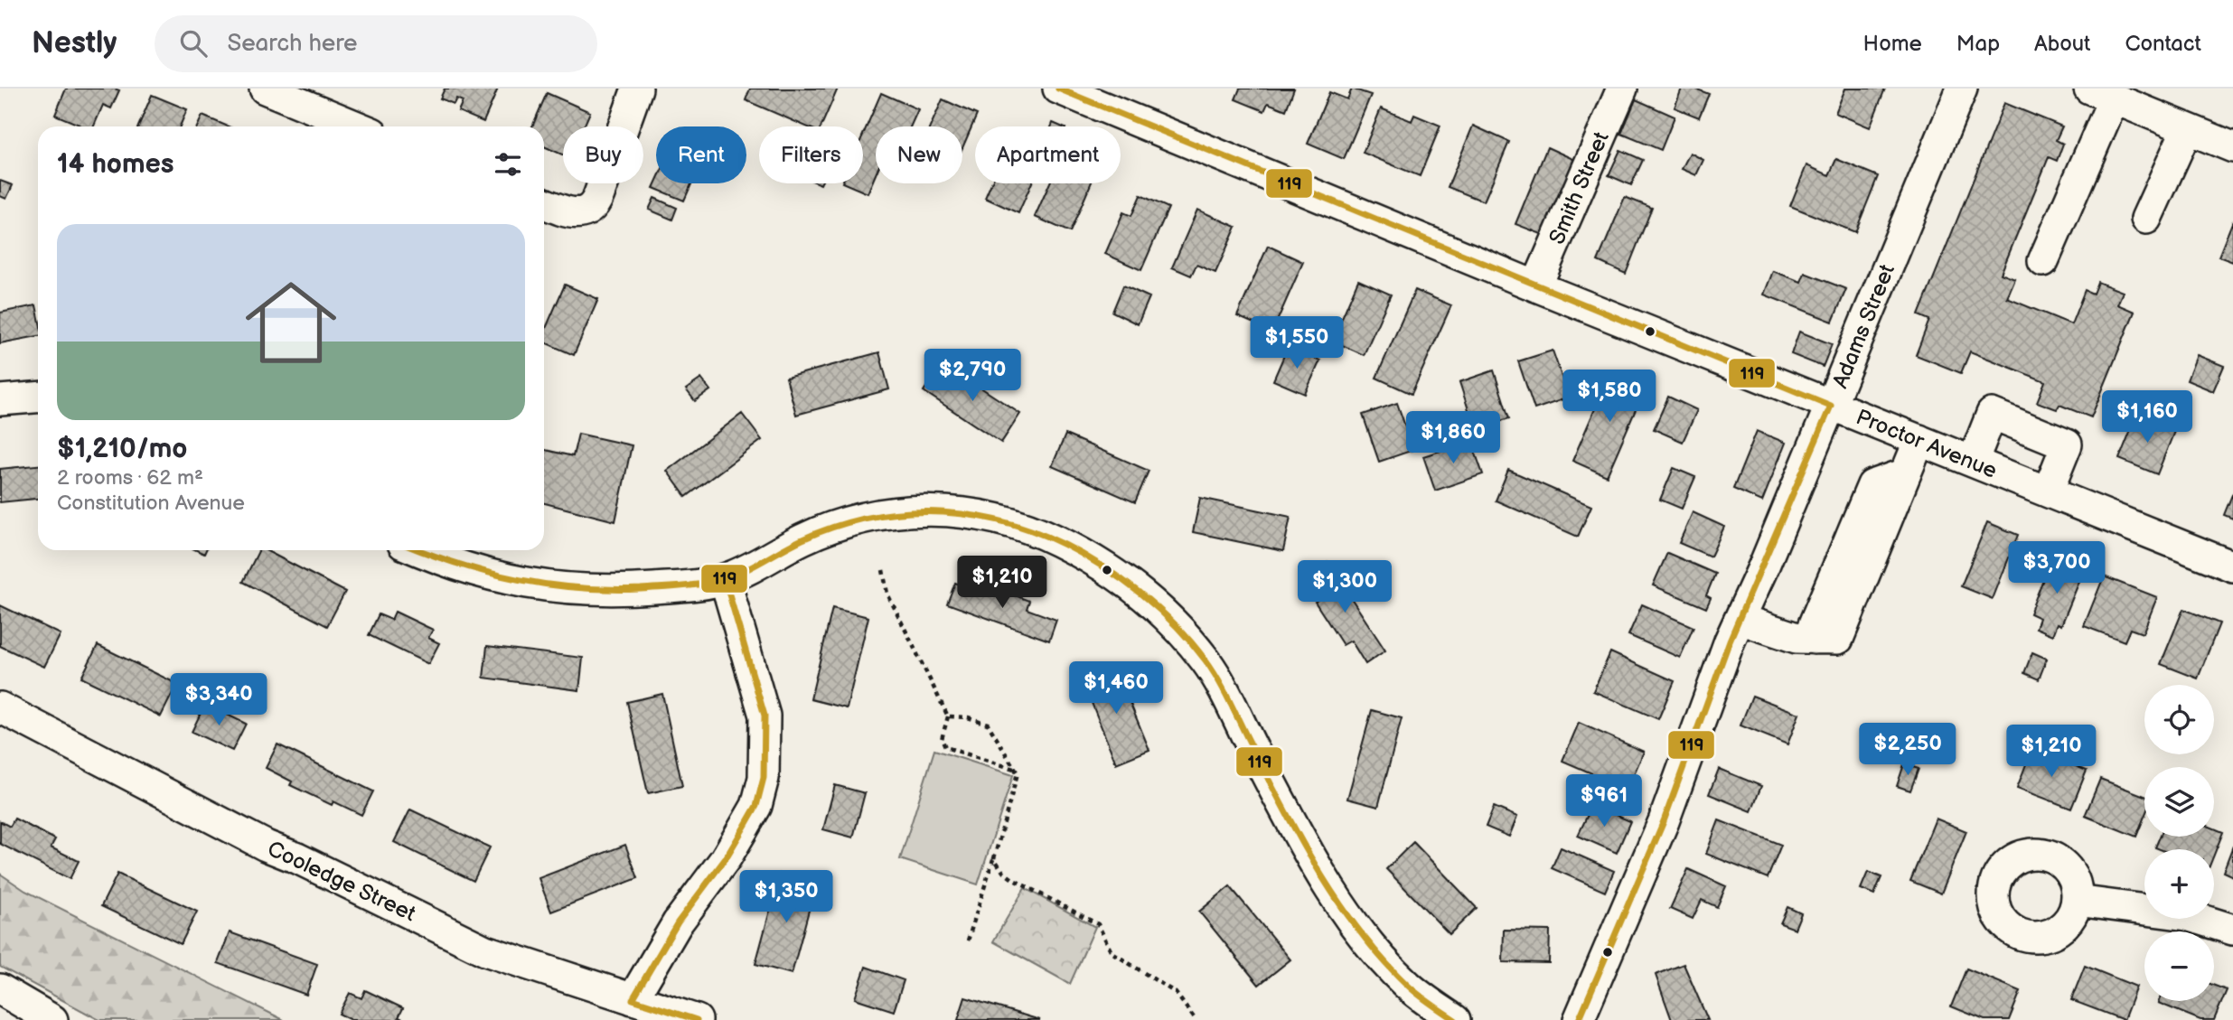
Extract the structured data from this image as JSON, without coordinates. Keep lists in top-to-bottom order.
{
  "streets": {
    "street": [
      "Smith Street",
      "Adams Street",
      "Proctor Avenue",
      "Cooledge Street"
    ]
  },
  "crossings": [
    ["Smith Street", "Proctor Avenue"],
    ["Adams Street", "Proctor Avenue"]
  ],
  "lines": ["transit line 119"],
  "page": {
    "header": "Nestly",
    "search": "Search here",
    "nav": [
      "Home",
      "Map",
      "About",
      "Contact"
    ],
    "chip": [
      "Buy",
      "Rent",
      "Filters",
      "New",
      "Apartment"
    ],
    "heading": "14 homes",
    "list": [
      {
        "name": "$1,210/mo",
        "note": "2 rooms · 62 m² · Constitution Avenue"
      }
    ],
    "price": [
      "$1,550",
      "$2,790",
      "$1,580",
      "$1,160",
      "$1,860",
      "$3,700",
      "$1,210",
      "$1,300",
      "$1,460",
      "$3,340",
      "$2,250",
      "$1,210",
      "$961",
      "$1,350"
    ],
    "map_buttons": ["+", "−"]
  }
}
